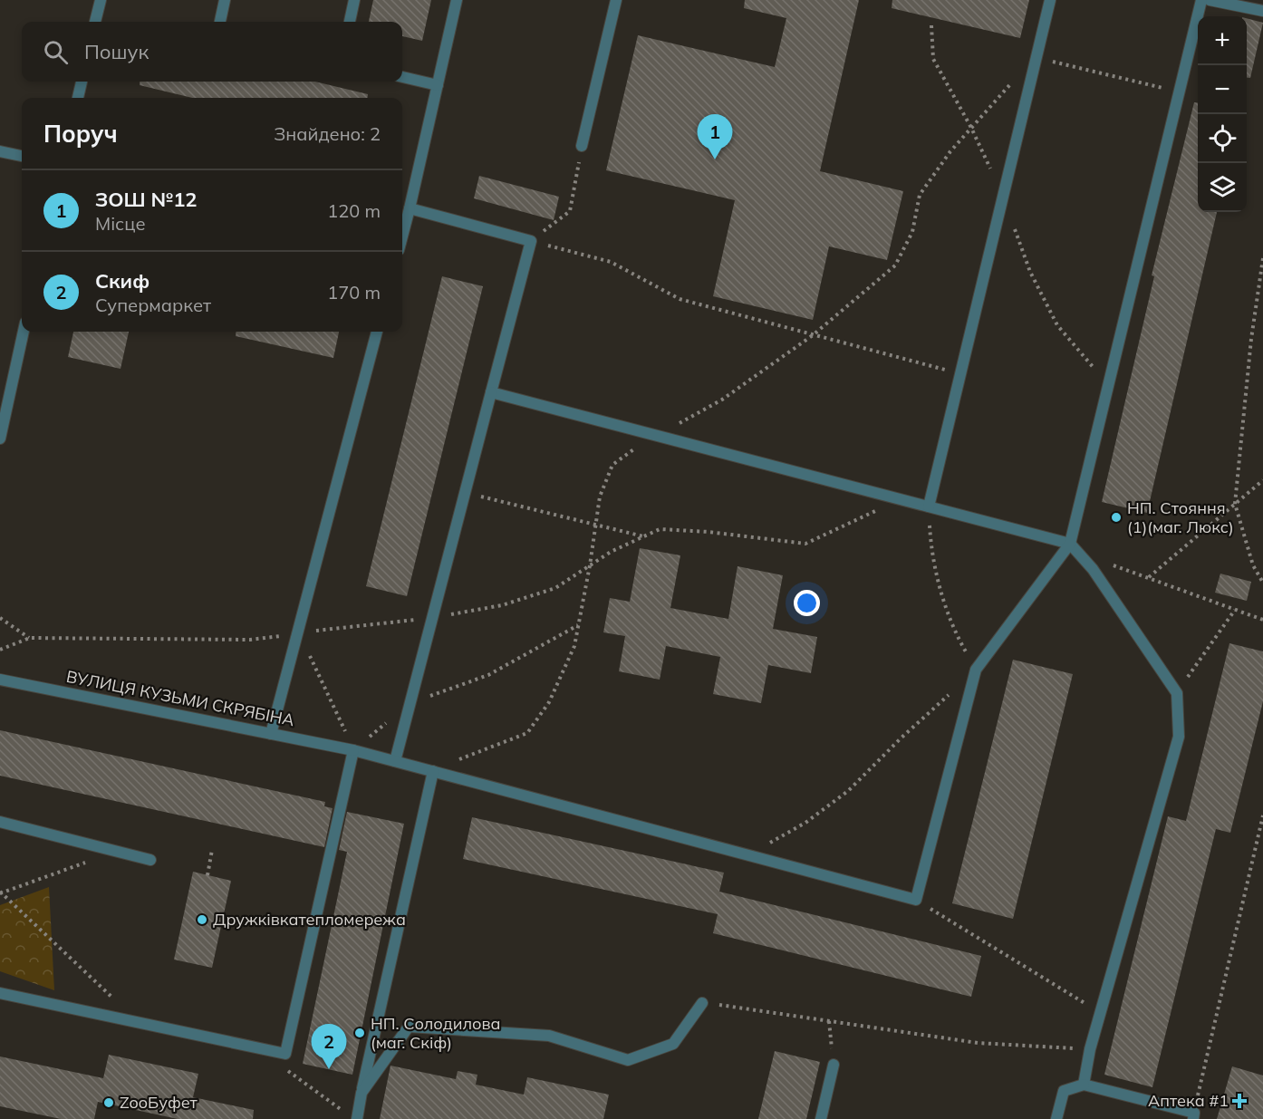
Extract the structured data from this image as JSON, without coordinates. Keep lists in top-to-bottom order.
{
  "streets": {
    "street": ["ВУЛИЦЯ КУЗЬМИ СКРЯБІНА"]
  },
  "places": {
    "other": [
      "НП. Стояння (1)(маг. Люкс)",
      "Дружківкатепломережа",
      "НП. Солодилова (маг. Скіф)",
      "ZooБуфет"
    ],
    "health": ["Аптека #1"]
  },
  "page": {
    "map_buttons": ["+", "−"],
    "search": "Пошук",
    "heading": ["Поруч", "Знайдено: 2"],
    "pins": ["1", "2"],
    "list": [
      {
        "mark": "1",
        "name": "ЗОШ №12",
        "note": "Місце",
        "value": "120 m"
      },
      {
        "mark": "2",
        "name": "Скиф",
        "note": "Супермаркет",
        "value": "170 m"
      }
    ]
  }
}
